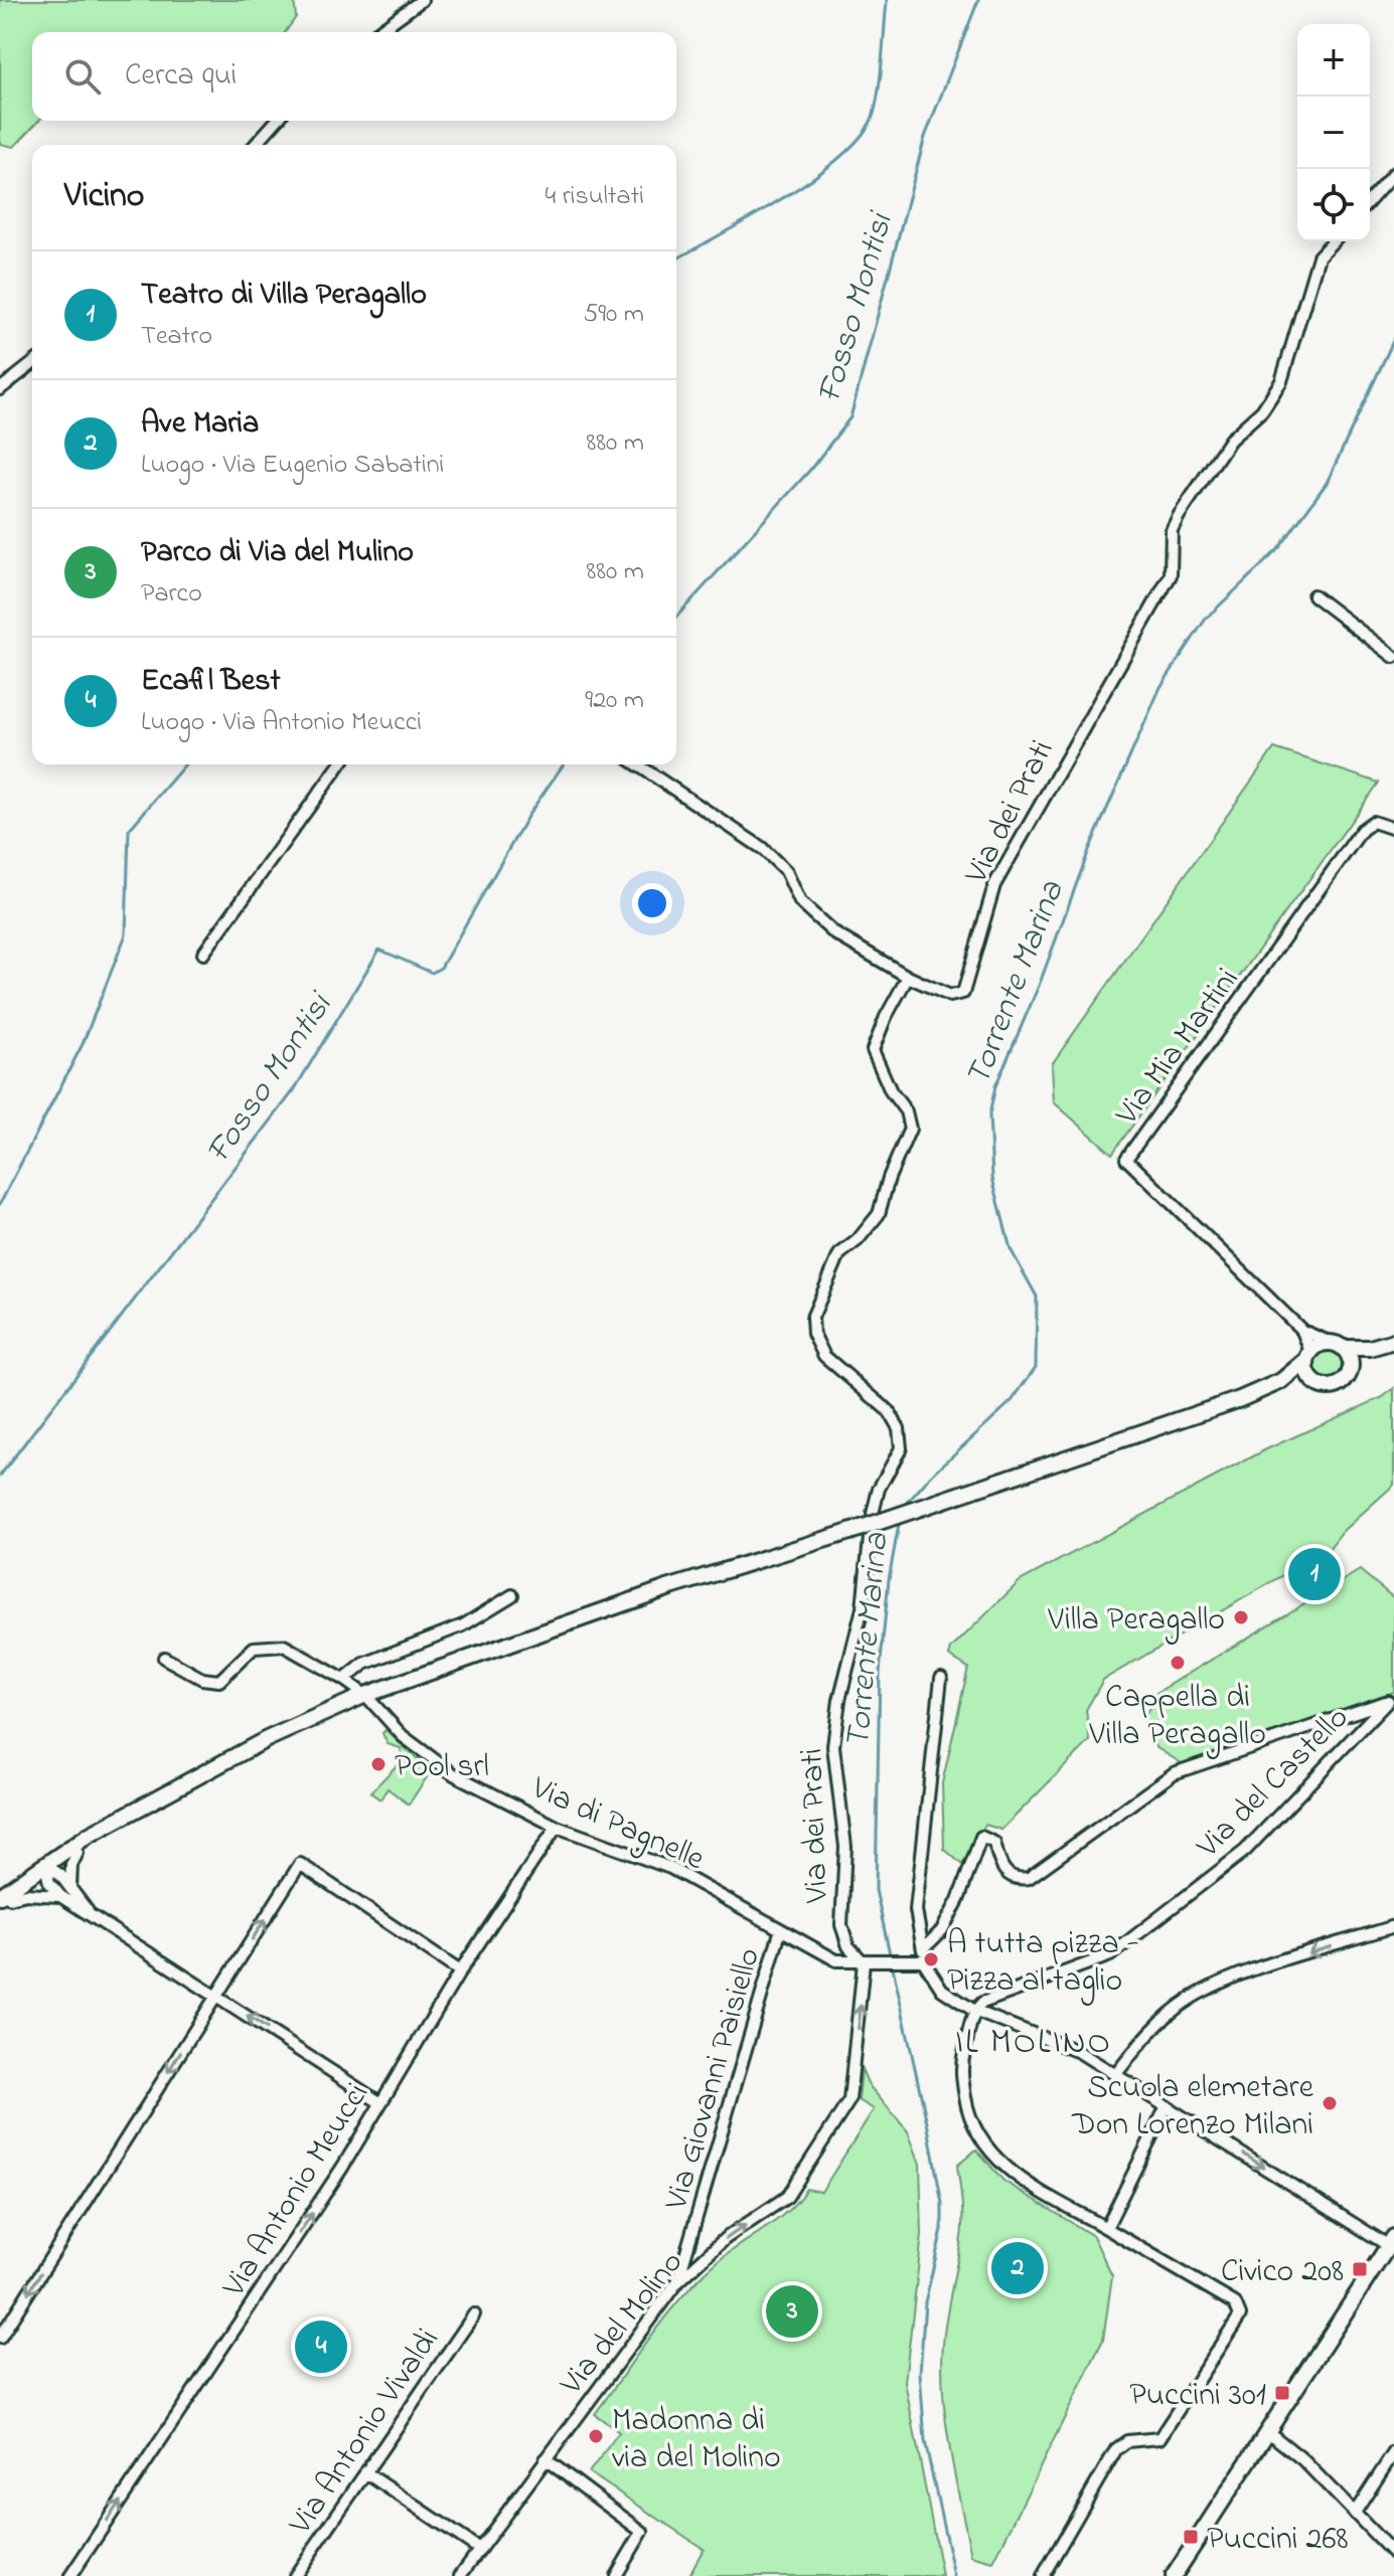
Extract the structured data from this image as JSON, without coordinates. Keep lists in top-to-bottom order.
{
  "streets": {
    "street": [
      "Via dei Prati",
      "Via Mia Martini",
      "Via del Castello",
      "Via di Pagnelle",
      "Via Giovanni Paisiello",
      "Via Antonio Meucci",
      "Via del Molino",
      "Via Antonio Vivaldi"
    ]
  },
  "crossings": [
    ["Via dei Prati", "Via di Pagnelle"],
    ["Via dei Prati", "Via del Molino"],
    ["Via di Pagnelle", "Via Giovanni Paisiello"],
    ["Via di Pagnelle", "Via Antonio Meucci"],
    ["Via di Pagnelle", "Via del Molino"],
    ["Via Giovanni Paisiello", "Via del Molino"]
  ],
  "one_way": ["Via Antonio Meucci", "Via del Molino"],
  "districts": ["IL MOLINO"],
  "water": ["Fosso Montisi", "Torrente Marina"],
  "places": {
    "other": [
      "Villa Peragallo",
      "Cappella di Villa Peragallo",
      "Pool srl",
      "A tutta pizza - Pizza al taglio",
      "Scuola elemetare Don Lorenzo Milani",
      "Madonna di via del Molino"
    ],
    "transit": ["Civico 208", "Puccini 301", "Puccini 268"]
  },
  "page": {
    "map_buttons": ["+", "−"],
    "search": "Cerca qui",
    "heading": ["Vicino", "4 risultati"],
    "list": [
      {
        "mark": "1",
        "name": "Teatro di Villa Peragallo",
        "note": "Teatro",
        "value": "590 m"
      },
      {
        "mark": "2",
        "name": "Ave Maria",
        "note": "Luogo · Via Eugenio Sabatini",
        "value": "880 m"
      },
      {
        "mark": "3",
        "name": "Parco di Via del Mulino",
        "note": "Parco",
        "value": "880 m"
      },
      {
        "mark": "4",
        "name": "Ecafil Best",
        "note": "Luogo · Via Antonio Meucci",
        "value": "920 m"
      }
    ],
    "pins": [
      "1",
      "2",
      "3",
      "4"
    ]
  }
}
